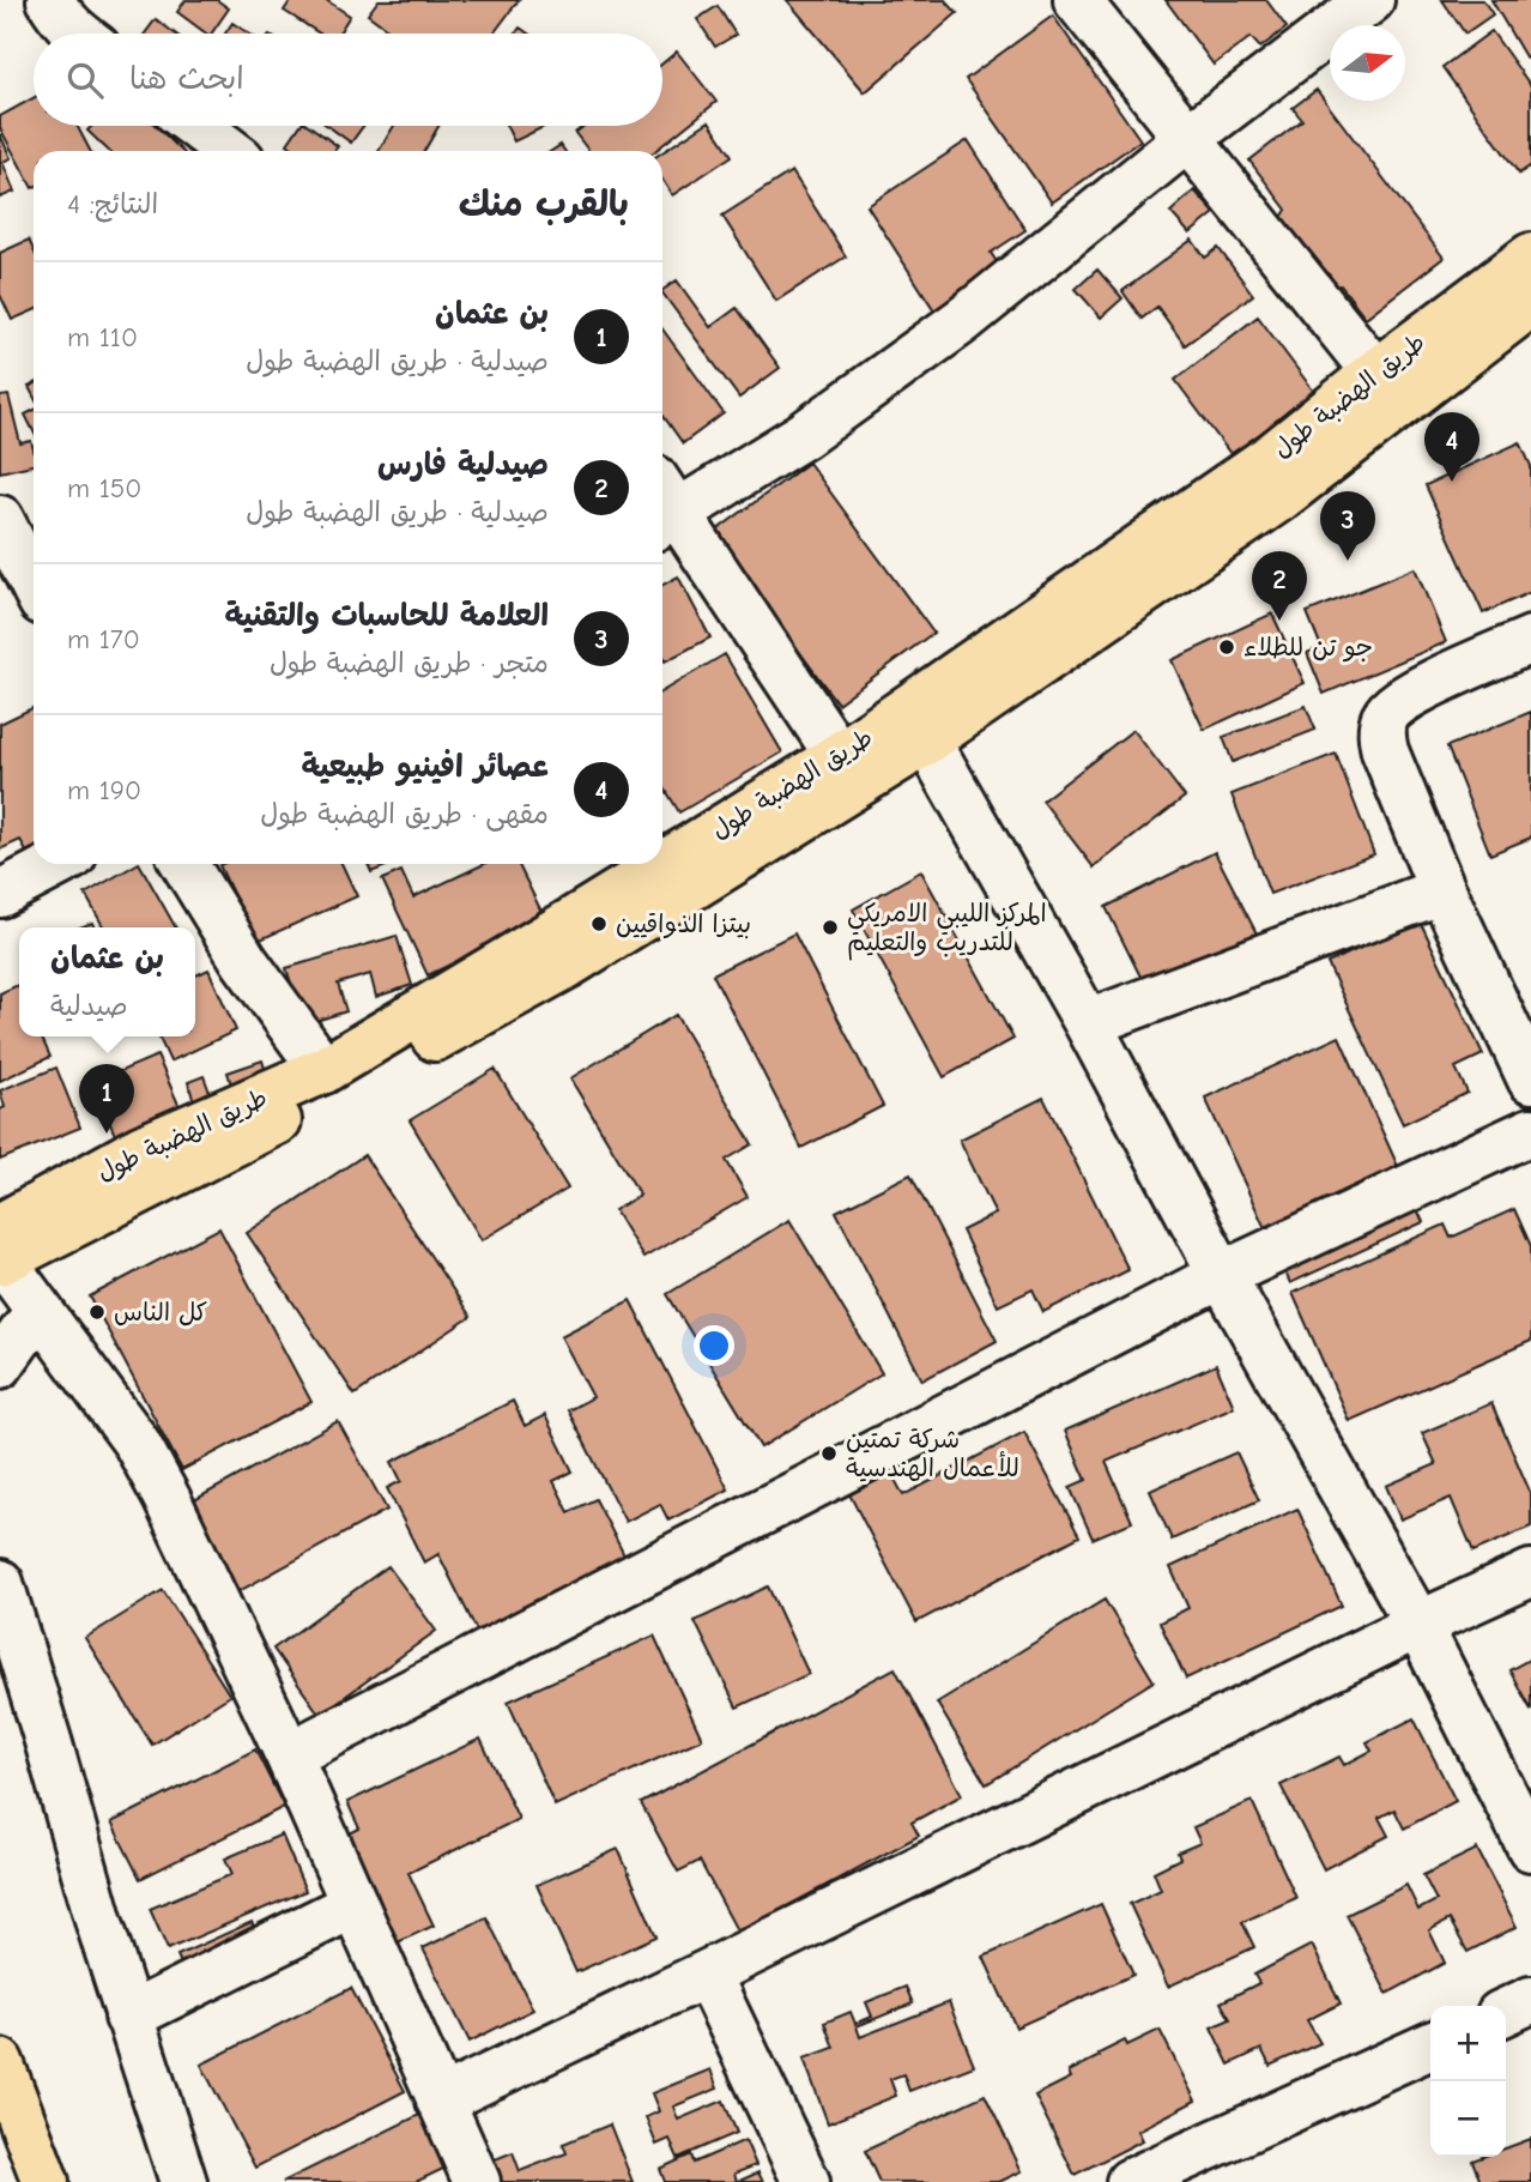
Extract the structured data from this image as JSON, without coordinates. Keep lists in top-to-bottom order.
{
  "streets": {
    "highway": ["طريق الهضبة طول"]
  },
  "places": [
    "جو تن للطلاء",
    "بيتزا الذواقيين",
    "المركز الليبي الامريكي للتدريب والتعليم",
    "كل الناس",
    "شركة تمتين للأعمال الهندسية"
  ],
  "north": "right",
  "page": {
    "search": "ابحث هنا",
    "heading": ["بالقرب منك", "النتائج: 4"],
    "list": [
      {
        "mark": "1",
        "name": "بن عثمان",
        "note": "صيدلية · طريق الهضبة طول",
        "value": "110 m"
      },
      {
        "mark": "2",
        "name": "صيدلية فارس",
        "note": "صيدلية · طريق الهضبة طول",
        "value": "150 m"
      },
      {
        "mark": "3",
        "name": "العلامة للحاسبات والتقنية",
        "note": "متجر · طريق الهضبة طول",
        "value": "170 m"
      },
      {
        "mark": "4",
        "name": "عصائر افينيو طبيعية",
        "note": "مقهى · طريق الهضبة طول",
        "value": "190 m"
      }
    ],
    "pins": [
      "4",
      "3",
      "2",
      "1"
    ],
    "popup": ["بن عثمان", "صيدلية"],
    "map_buttons": ["+", "−"]
  }
}
